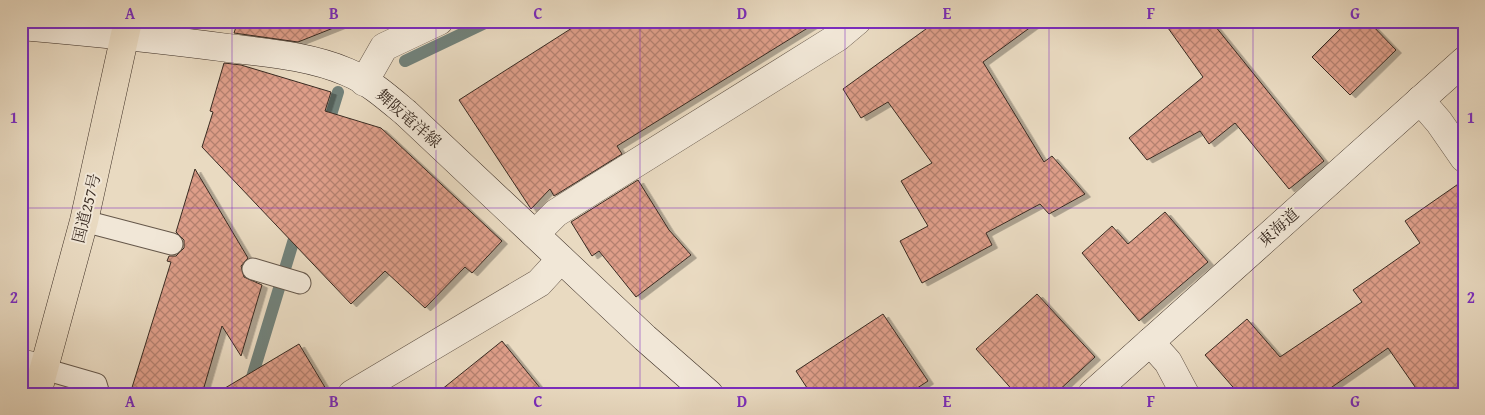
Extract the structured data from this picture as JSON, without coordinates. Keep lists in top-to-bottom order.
{
  "streets": {
    "highway": ["国道257号"],
    "main road": ["舞阪竜洋線", "東海道"]
  },
  "crossings": [
    ["舞阪竜洋線", "国道257号"]
  ],
  "grid": {
    "columns": [
      "A",
      "B",
      "C",
      "D",
      "E",
      "F",
      "G"
    ],
    "rows": ["1", "2"]
  }
}
